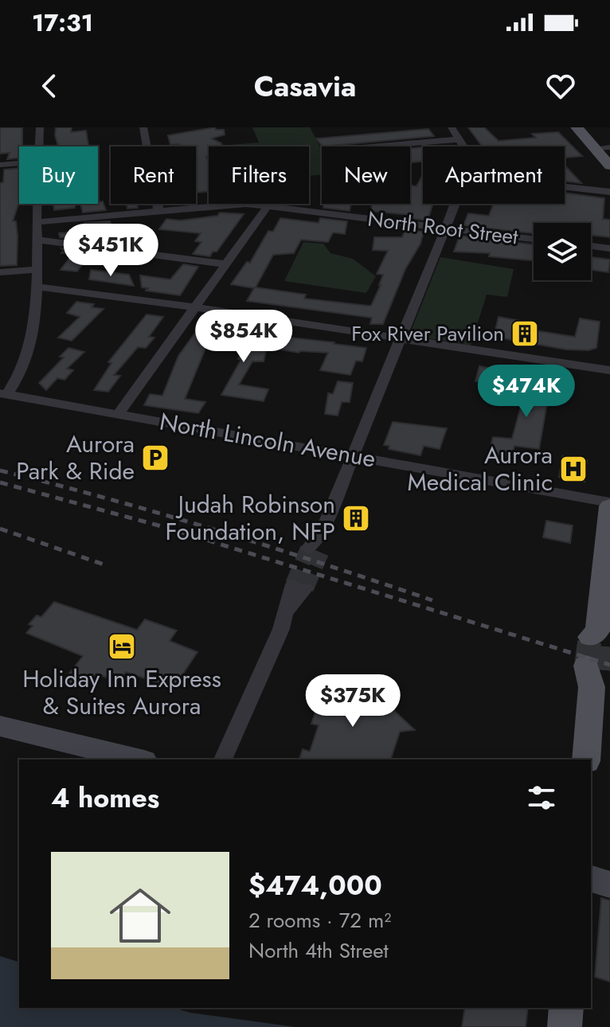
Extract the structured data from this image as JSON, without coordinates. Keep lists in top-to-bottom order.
{
  "streets": {
    "street": ["North Root Street", "North Lincoln Avenue"]
  },
  "places": {
    "building": ["Fox River Pavilion", "Judah Robinson Foundation, NFP"],
    "parking": ["Aurora Park & Ride"],
    "hospital": ["Aurora Medical Clinic"],
    "hotel": ["Holiday Inn Express & Suites Aurora"]
  },
  "page": {
    "status": "17:31",
    "header": "Casavia",
    "chip": [
      "Buy",
      "Rent",
      "Filters",
      "New",
      "Apartment"
    ],
    "price": [
      "$451K",
      "$854K",
      "$474K",
      "$375K"
    ],
    "heading": "4 homes",
    "list": [
      {
        "name": "$474,000",
        "note": "2 rooms · 72 m² · North 4th Street"
      }
    ]
  }
}
